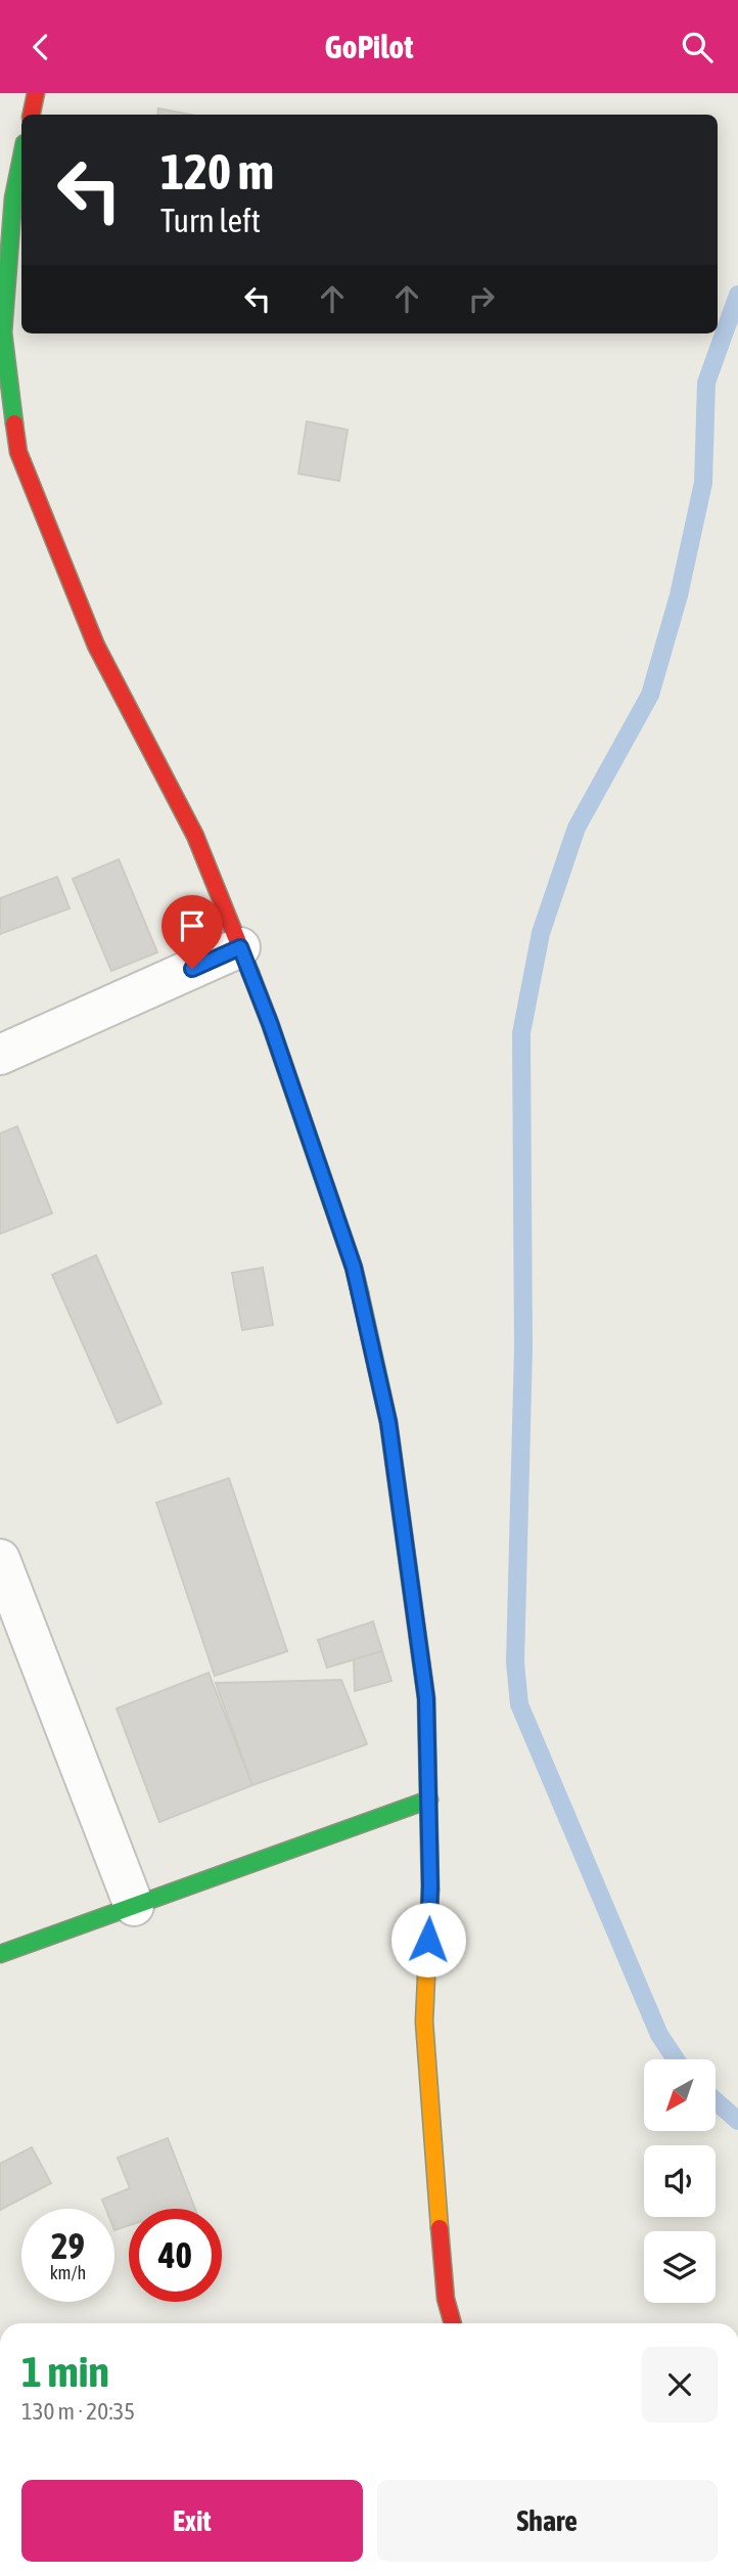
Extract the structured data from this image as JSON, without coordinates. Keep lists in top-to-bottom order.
{
  "north": "bottom left",
  "page": {
    "header": "GoPilot",
    "turn": ["120 m", "Turn left"],
    "speed": "29 km/h",
    "limit": "40",
    "heading": ["1 min", "130 m · 20:35"],
    "buttons": ["Exit", "Share"]
  }
}
